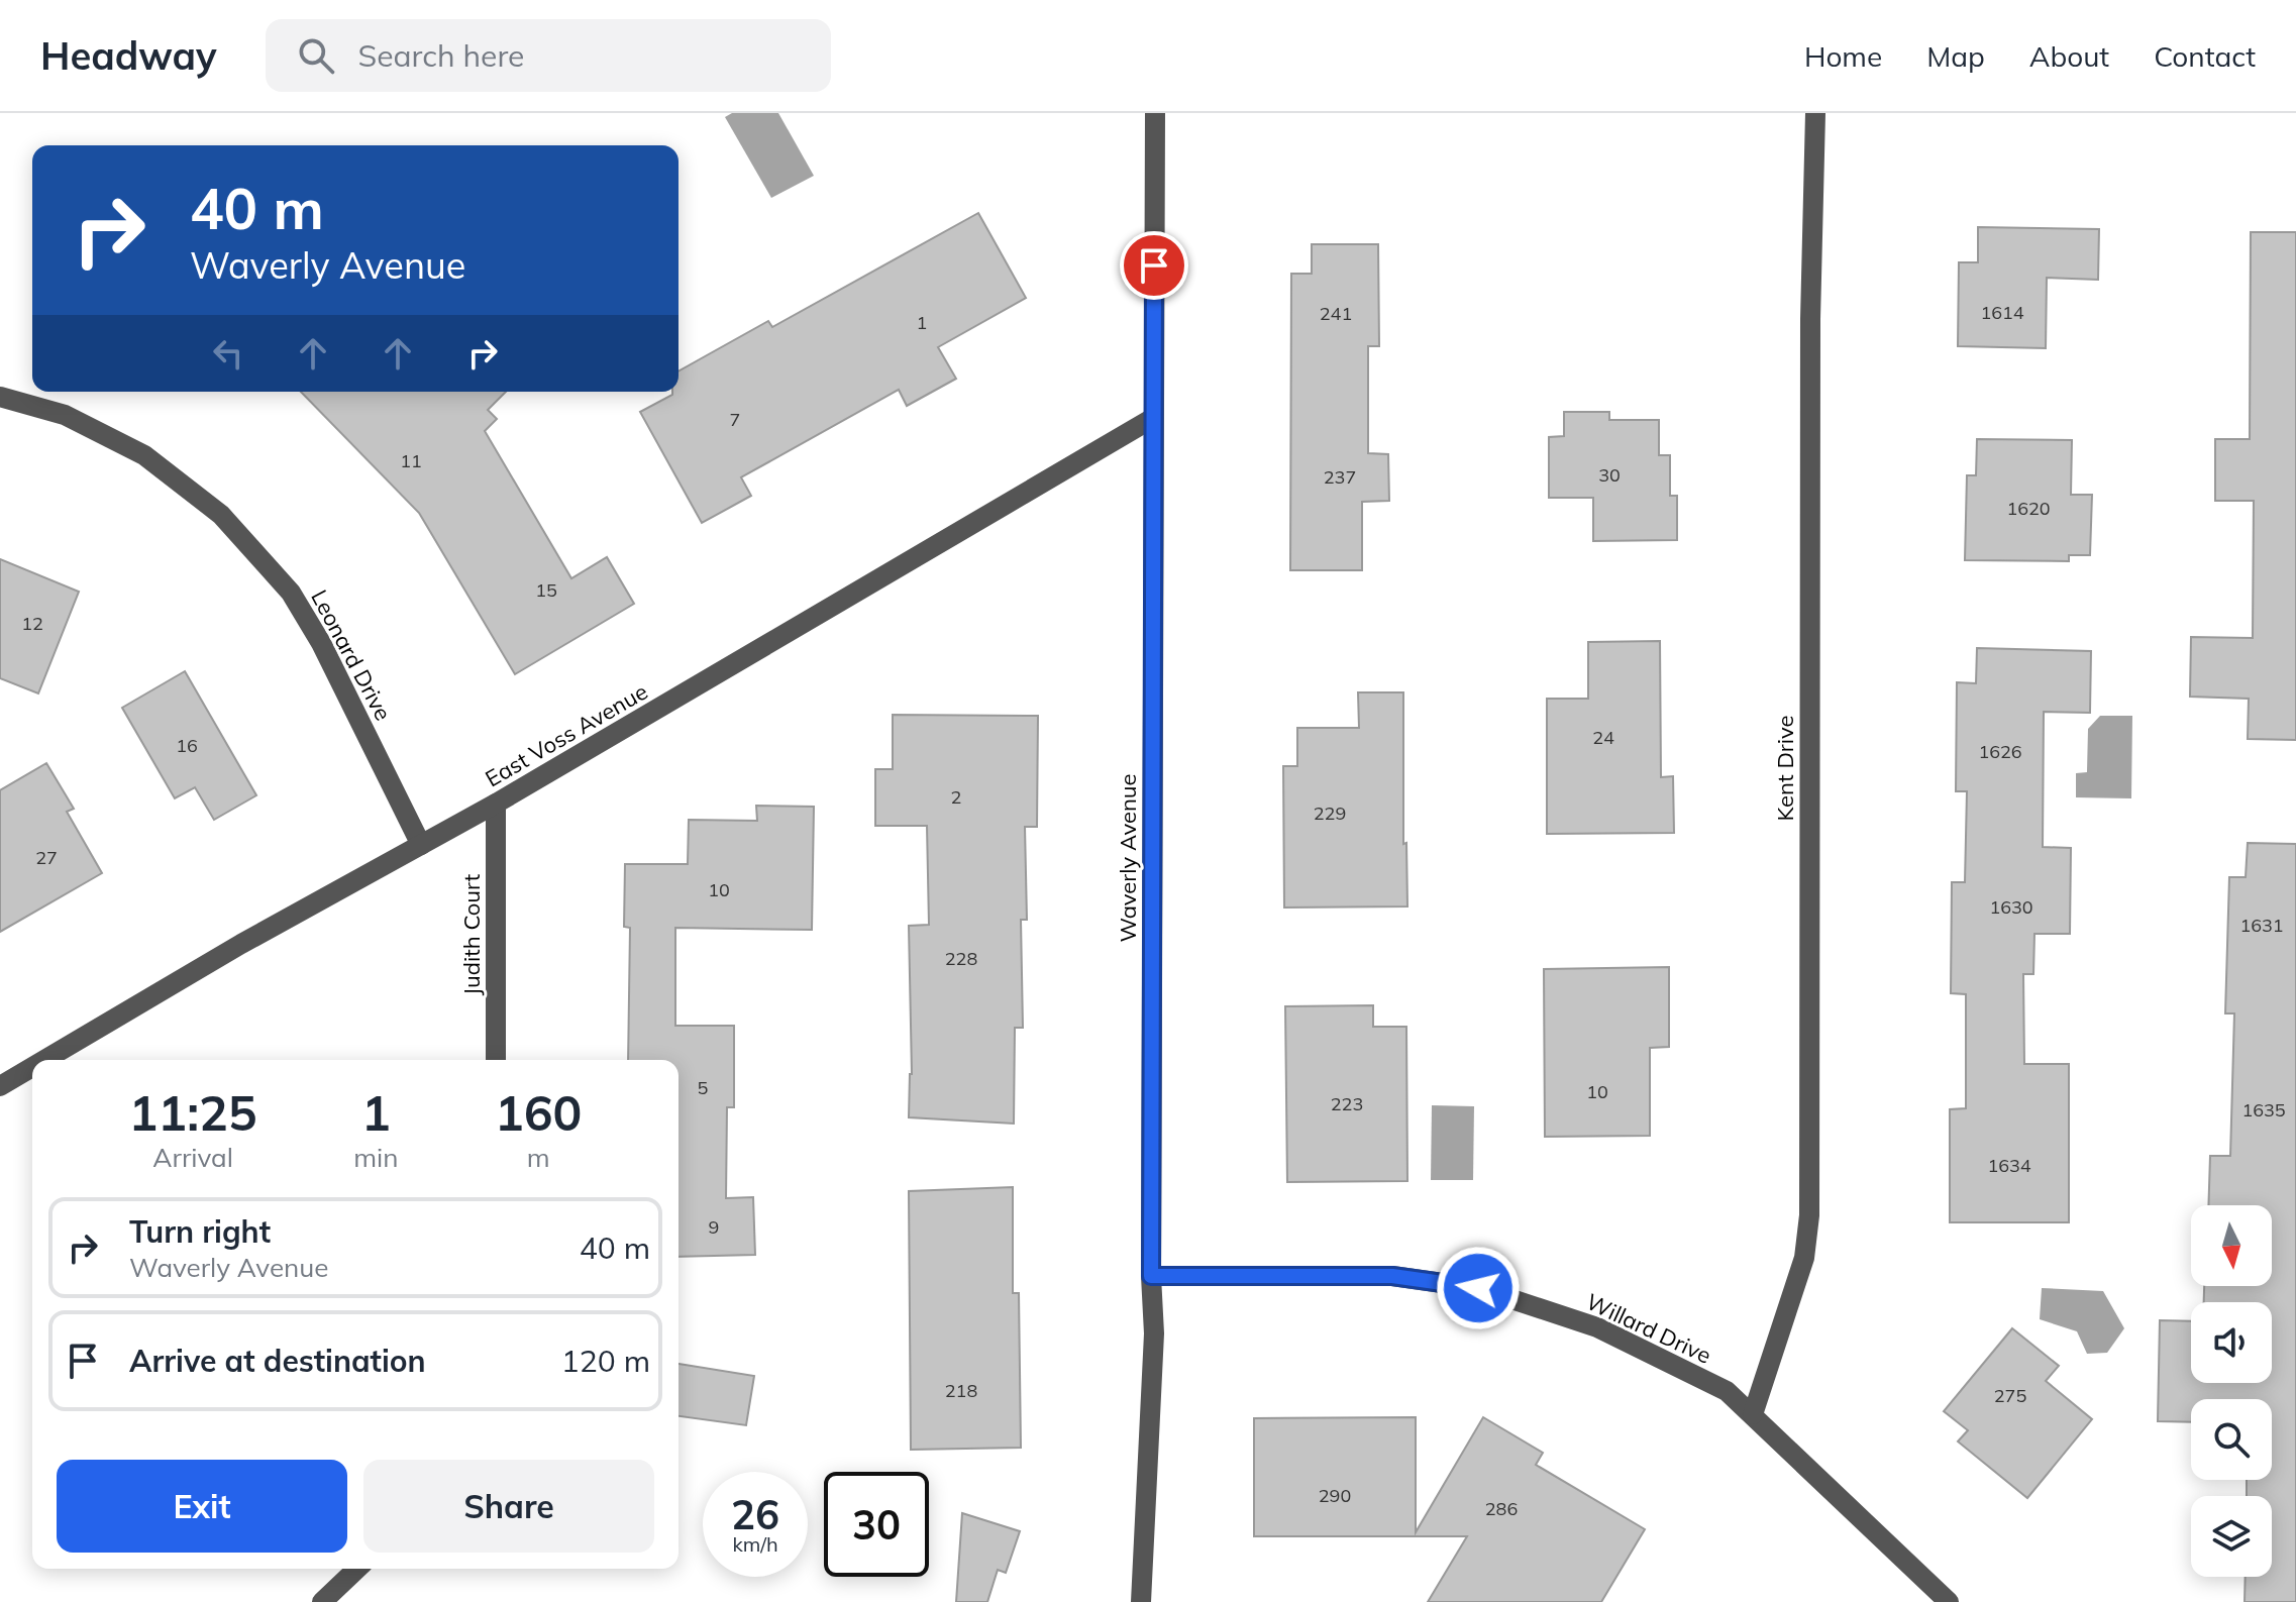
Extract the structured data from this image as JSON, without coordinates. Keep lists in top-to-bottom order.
{
  "streets": {
    "street": [
      "Leonard Drive",
      "East Voss Avenue",
      "Kent Drive",
      "Waverly Avenue",
      "Judith Court",
      "Willard Drive"
    ]
  },
  "crossings": [
    ["Leonard Drive", "East Voss Avenue"],
    ["East Voss Avenue", "Waverly Avenue"],
    ["East Voss Avenue", "Judith Court"],
    ["Kent Drive", "Willard Drive"],
    ["Waverly Avenue", "Willard Drive"]
  ],
  "house_numbers": [
    "1614",
    "241",
    "1",
    "7",
    "11",
    "30",
    "237",
    "1620",
    "15",
    "12",
    "24",
    "16",
    "1626",
    "2",
    "229",
    "27",
    "10",
    "1630",
    "1631",
    "228",
    "5",
    "10",
    "223",
    "1635",
    "1634",
    "9",
    "218",
    "275",
    "290",
    "286"
  ],
  "north": "bottom",
  "page": {
    "header": "Headway",
    "search": "Search here",
    "nav": [
      "Home",
      "Map",
      "About",
      "Contact"
    ],
    "turn": ["40 m", "Waverly Avenue"],
    "eta": [
      "11:25",
      "Arrival",
      "1",
      "min",
      "160",
      "m"
    ],
    "list": [
      {
        "name": "Turn right",
        "note": "Waverly Avenue",
        "value": "40 m"
      },
      {
        "name": "Arrive at destination",
        "value": "120 m"
      }
    ],
    "buttons": ["Exit", "Share"],
    "speed": "26 km/h",
    "limit": "30"
  }
}
